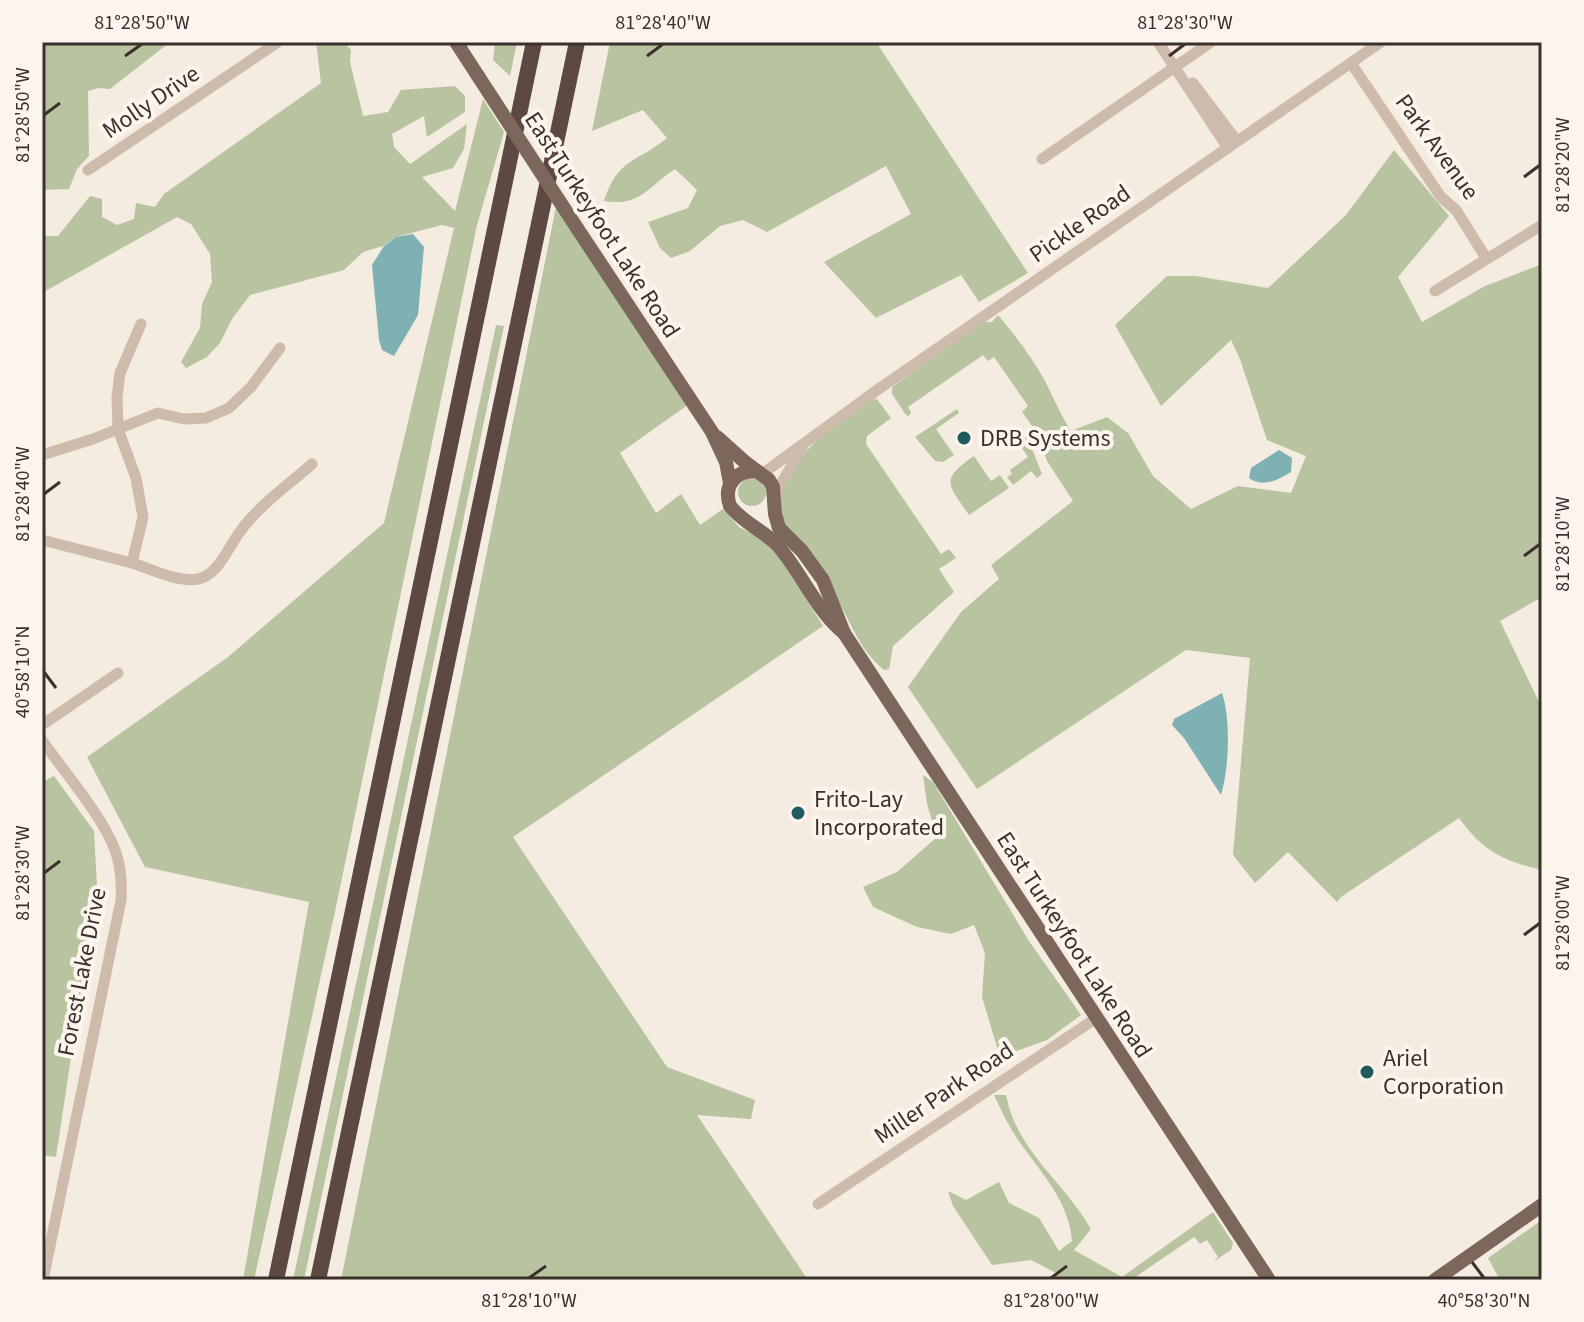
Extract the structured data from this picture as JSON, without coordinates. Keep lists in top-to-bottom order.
{
  "streets": {
    "main road": ["East Turkeyfoot Lake Road"],
    "street": [
      "Molly Drive",
      "Park Avenue",
      "Pickle Road",
      "Forest Lake Drive",
      "Miller Park Road"
    ]
  },
  "crossings": [
    ["Park Avenue", "Pickle Road"],
    ["Pickle Road", "East Turkeyfoot Lake Road"],
    ["East Turkeyfoot Lake Road", "Miller Park Road"]
  ],
  "places": ["DRB Systems", "Frito-Lay Incorporated", "Ariel Corporation"],
  "coordinates": [
    "81°28'50\"W",
    "81°28'40\"W",
    "81°28'30\"W",
    "81°28'20\"W",
    "81°28'10\"W",
    "40°58'10\"N",
    "81°28'00\"W",
    "40°58'30\"N"
  ]
}
